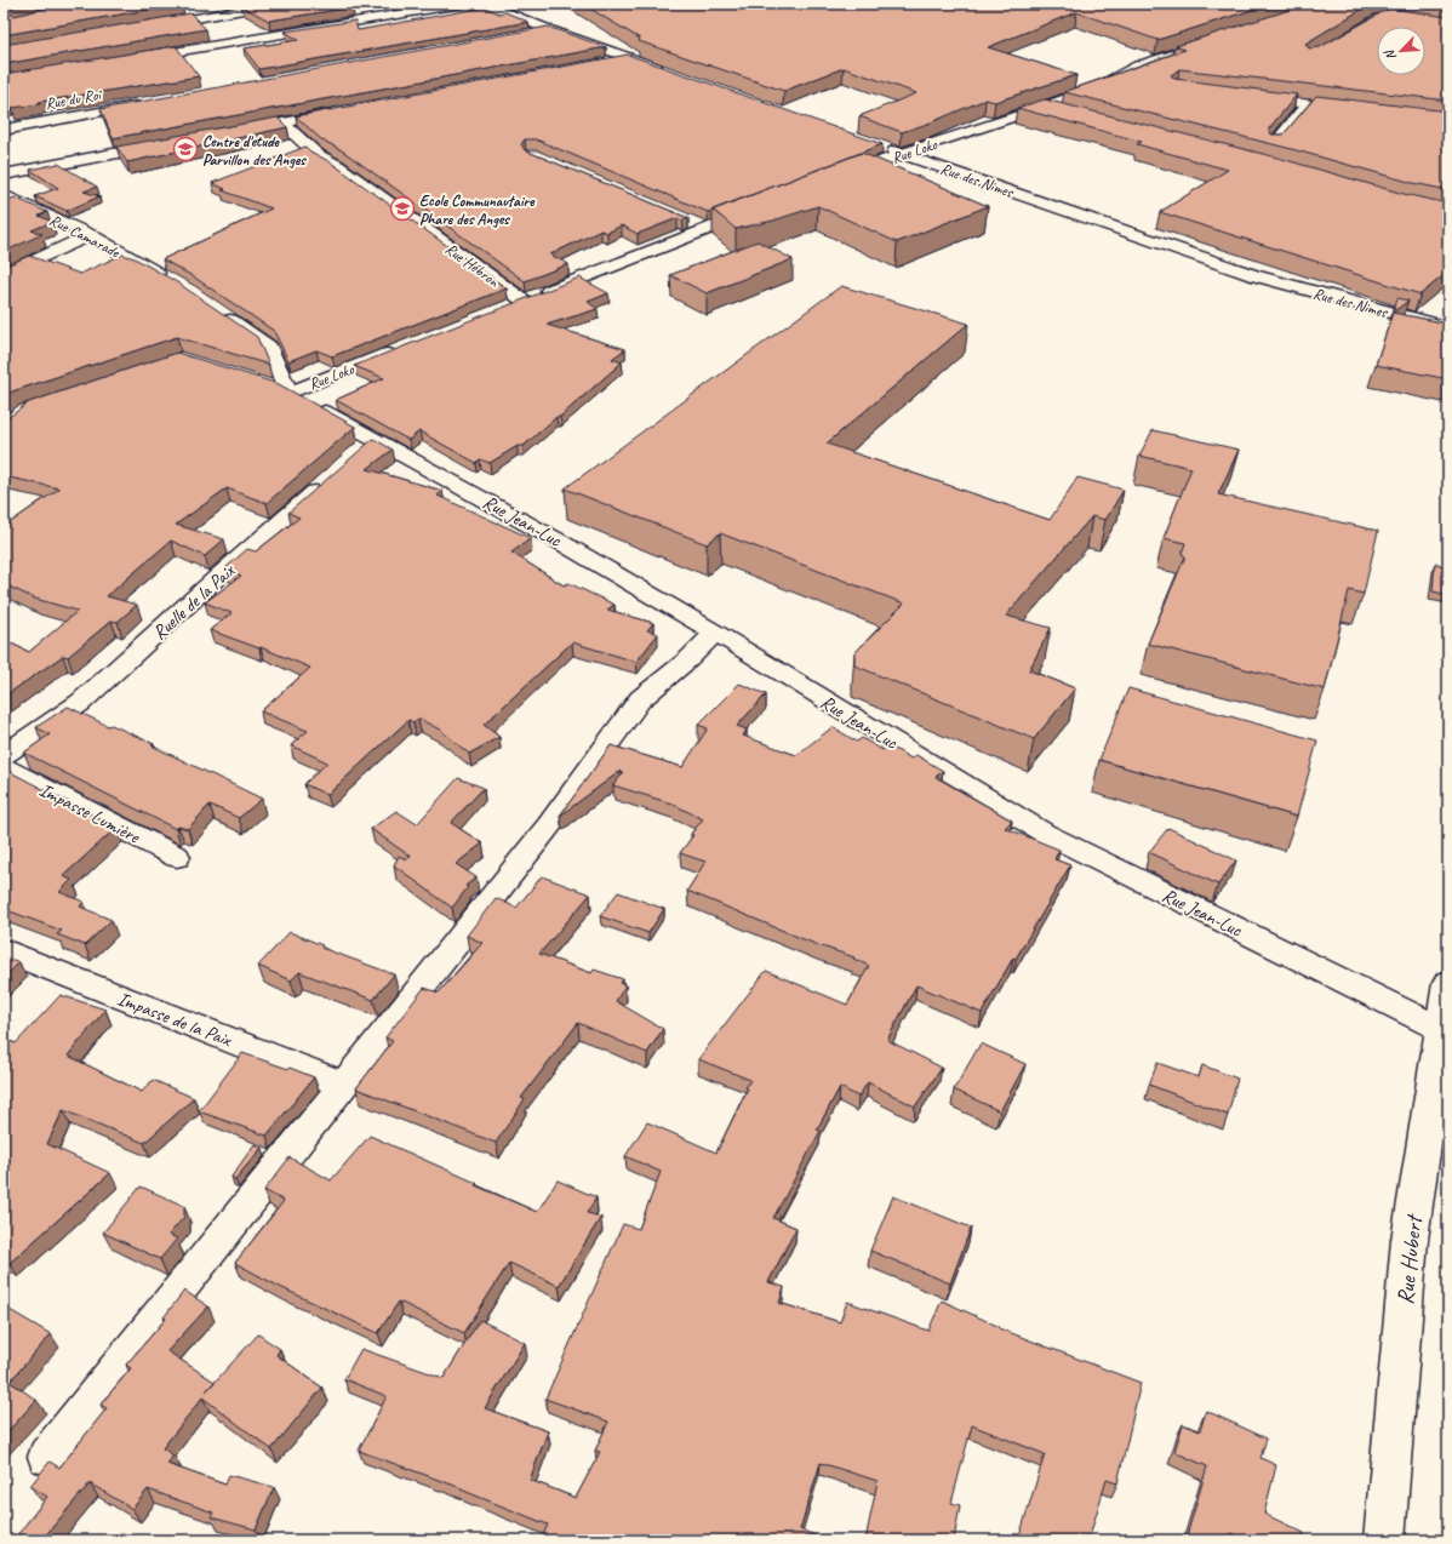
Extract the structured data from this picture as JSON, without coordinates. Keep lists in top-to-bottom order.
{
  "streets": {
    "street": [
      "Rue du Roi",
      "Rue Loko",
      "Rue des Nimes",
      "Rue Camarade",
      "Rue Hébron",
      "Rue Jean-Luc",
      "Ruelle de la Paix",
      "Impasse Lumière",
      "Impasse de la Paix",
      "Rue Hubert"
    ]
  },
  "crossings": [
    ["Rue Loko", "Rue des Nimes"],
    ["Rue Loko", "Rue Jean-Luc"],
    ["Rue Jean-Luc", "Rue Hubert"]
  ],
  "places": {
    "school or university": ["Centre d'etude Parvillon des Anges", "Ecole Communautaire Phare des Anges"]
  },
  "north": "bottom left"
}
